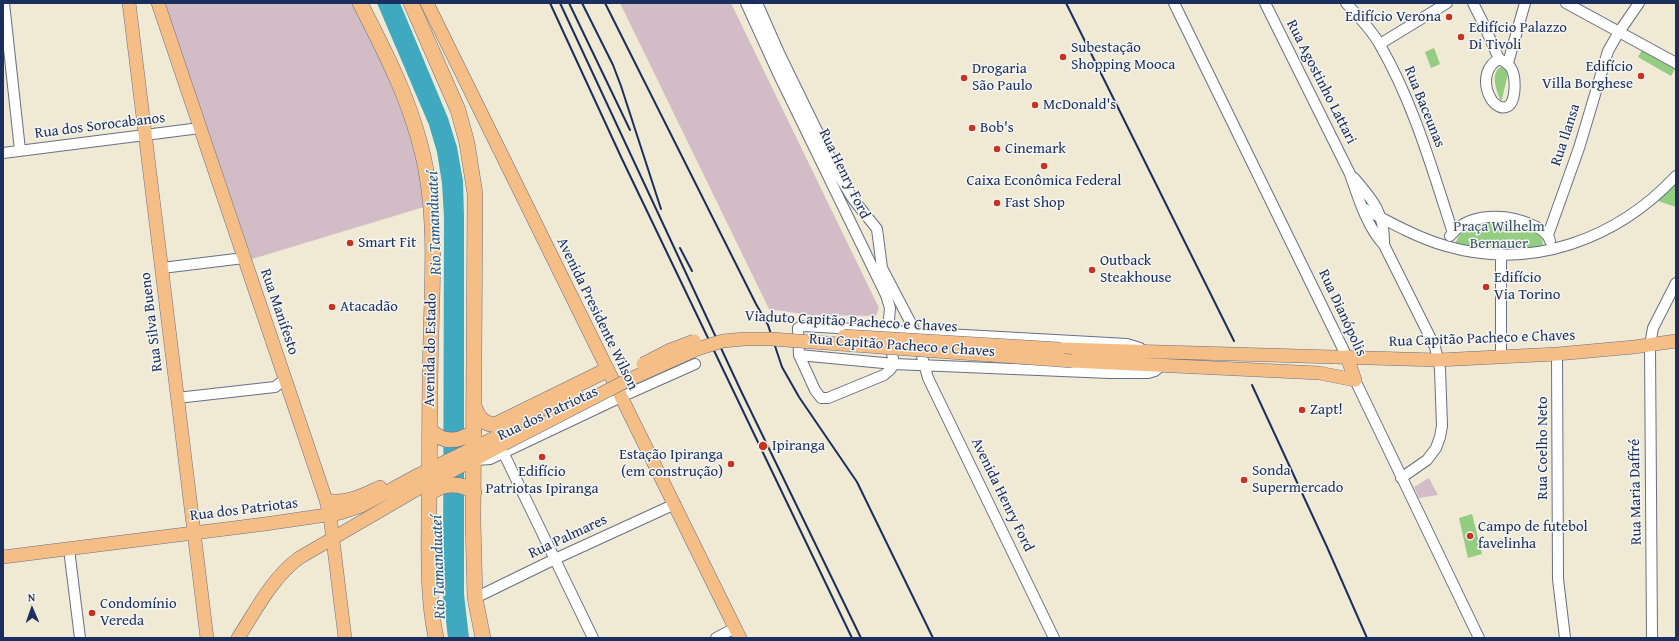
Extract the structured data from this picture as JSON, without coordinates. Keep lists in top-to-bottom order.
{
  "streets": {
    "highway": ["Avenida do Estado"],
    "main road": [
      "Rua Manifesto",
      "Rua Dianópolis",
      "Avenida Presidente Wilson",
      "Rua Silva Bueno",
      "Viaduto Capitão Pacheco e Chaves",
      "Rua Capitão Pacheco e Chaves",
      "Rua dos Patriotas"
    ],
    "street": [
      "Rua Agostinho Lattari",
      "Rua Baceunas",
      "Rua dos Sorocabanos",
      "Rua Ilansa",
      "Rua Henry Ford",
      "Rua Coelho Neto",
      "Rua Maria Daffré",
      "Avenida Henry Ford",
      "Rua Palmares"
    ]
  },
  "crossings": [
    ["Rua dos Sorocabanos", "Rua Manifesto"],
    ["Rua dos Sorocabanos", "Rua Silva Bueno"],
    ["Rua Henry Ford", "Rua Capitão Pacheco e Chaves"],
    ["Rua Manifesto", "Rua dos Patriotas"],
    ["Rua Dianópolis", "Rua Capitão Pacheco e Chaves"],
    ["Avenida Presidente Wilson", "Rua dos Patriotas"],
    ["Avenida Presidente Wilson", "Rua Palmares"],
    ["Rua Silva Bueno", "Rua dos Patriotas"],
    ["Viaduto Capitão Pacheco e Chaves", "Rua Capitão Pacheco e Chaves"],
    ["Viaduto Capitão Pacheco e Chaves", "Rua dos Patriotas"],
    ["Rua Capitão Pacheco e Chaves", "Rua Coelho Neto"],
    ["Rua Capitão Pacheco e Chaves", "Rua Maria Daffré"],
    ["Rua Capitão Pacheco e Chaves", "Avenida Henry Ford"],
    ["Avenida do Estado", "Rua dos Patriotas"]
  ],
  "water": ["Rio Tamanduateí"],
  "parks": ["Praça Wilhelm Bernauer"],
  "places": [
    "Edifício Verona",
    "Edifício Palazzo Di Tivoli",
    "Subestação Shopping Mooca",
    "Edifício Villa Borghese",
    "Drogaria São Paulo",
    "McDonald's",
    "Bob's",
    "Cinemark",
    "Caixa Econômica Federal",
    "Fast Shop",
    "Smart Fit",
    "Outback Steakhouse",
    "Edifício Via Torino",
    "Atacadão",
    "Zapt!",
    "Ipiranga",
    "Edifício Patriotas Ipiranga",
    "Estação Ipiranga (em construção)",
    "Sonda Supermercado",
    "Campo de futebol favelinha",
    "Condomínio Vereda"
  ],
  "north": "top"
}
